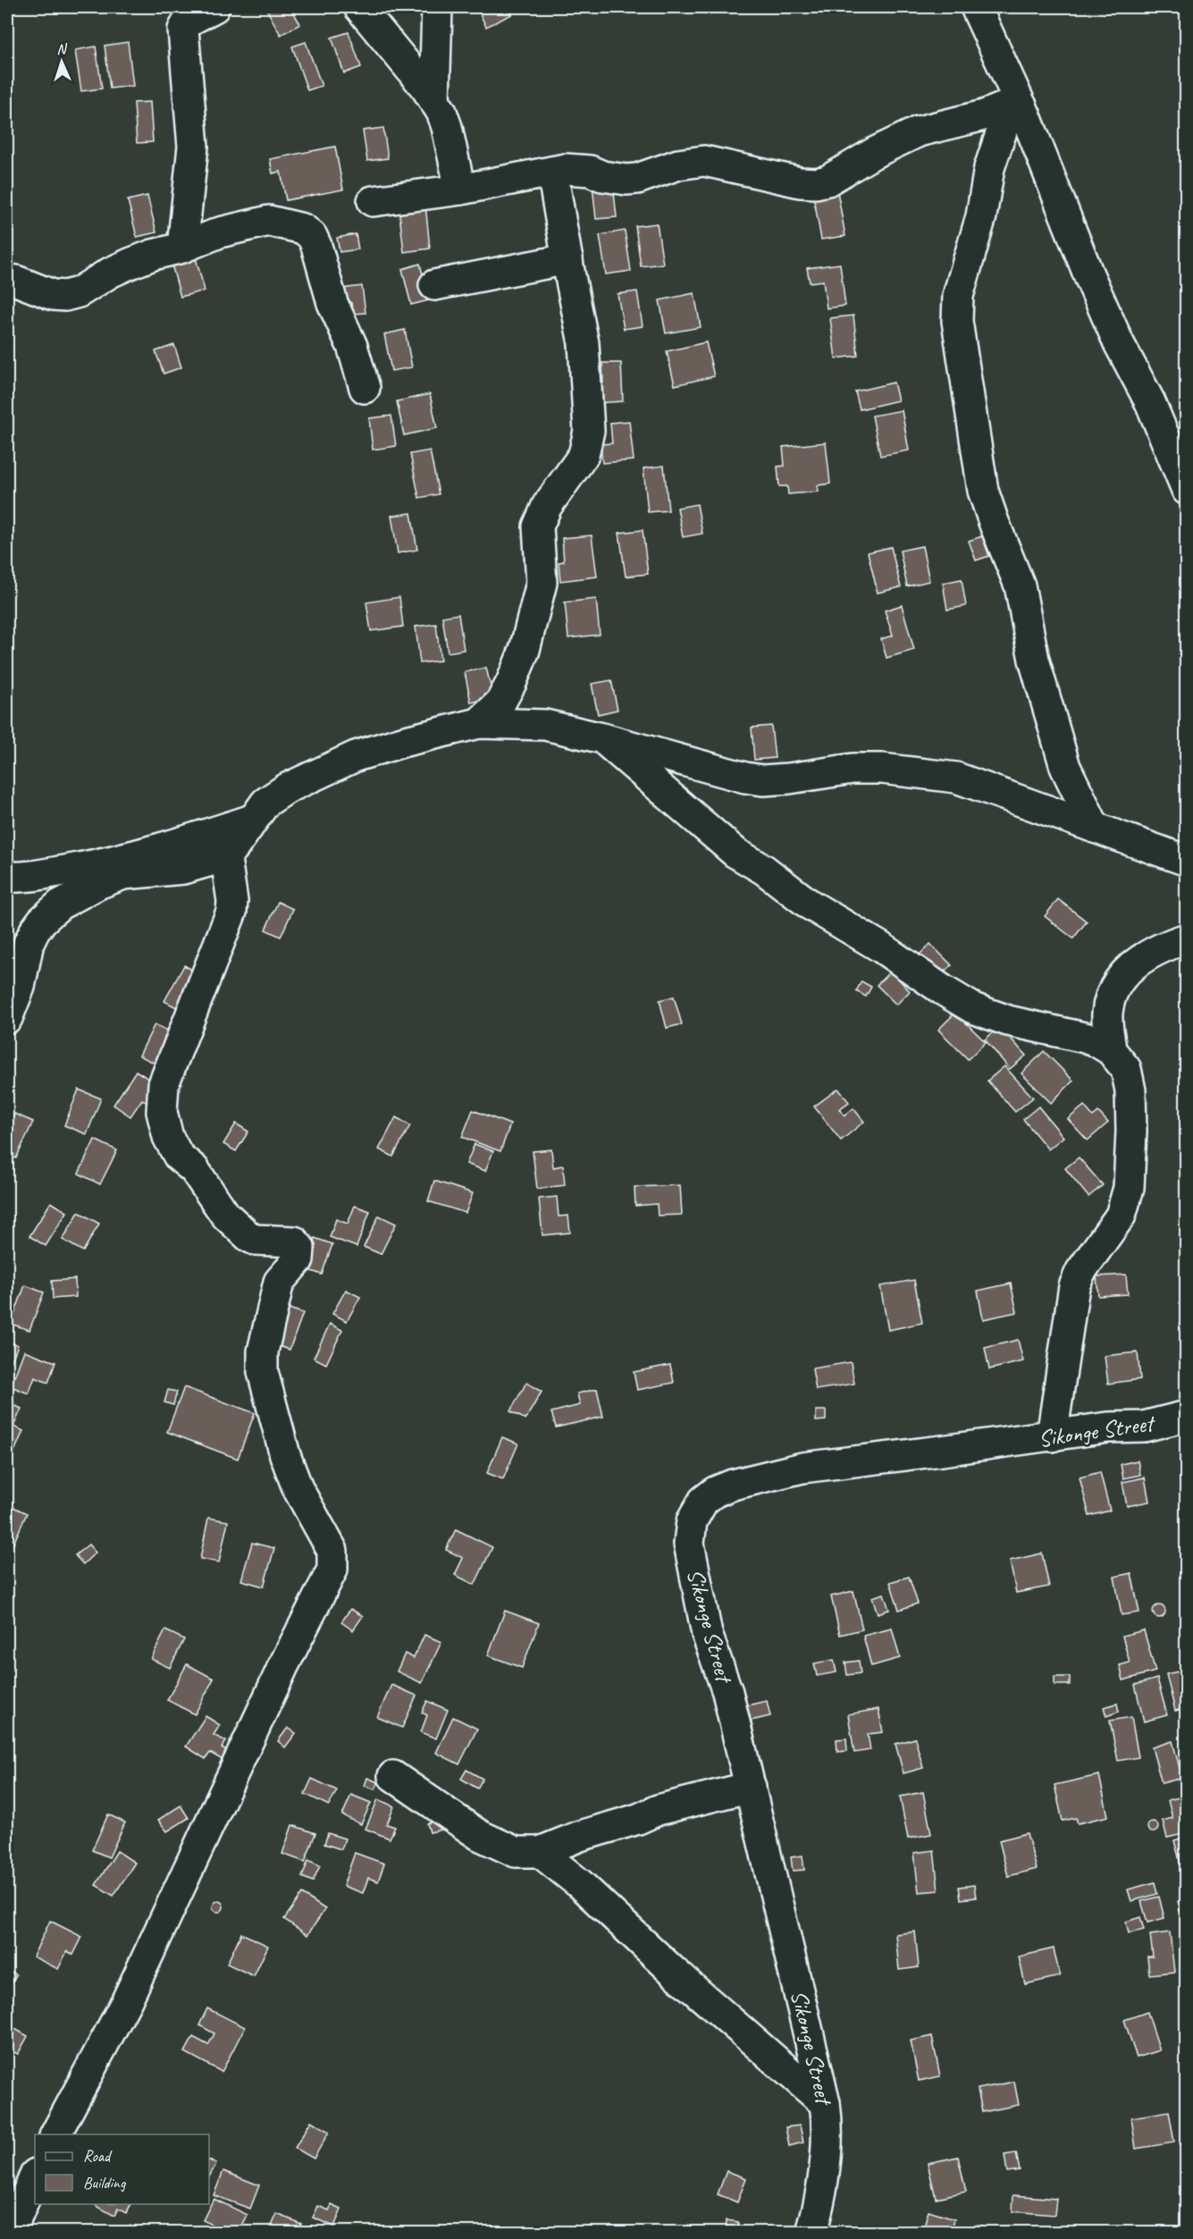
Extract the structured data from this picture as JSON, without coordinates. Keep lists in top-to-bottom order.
{
  "streets": {
    "street": ["Sikonge Street"]
  },
  "legend": ["Road", "Building"],
  "north": "top"
}
